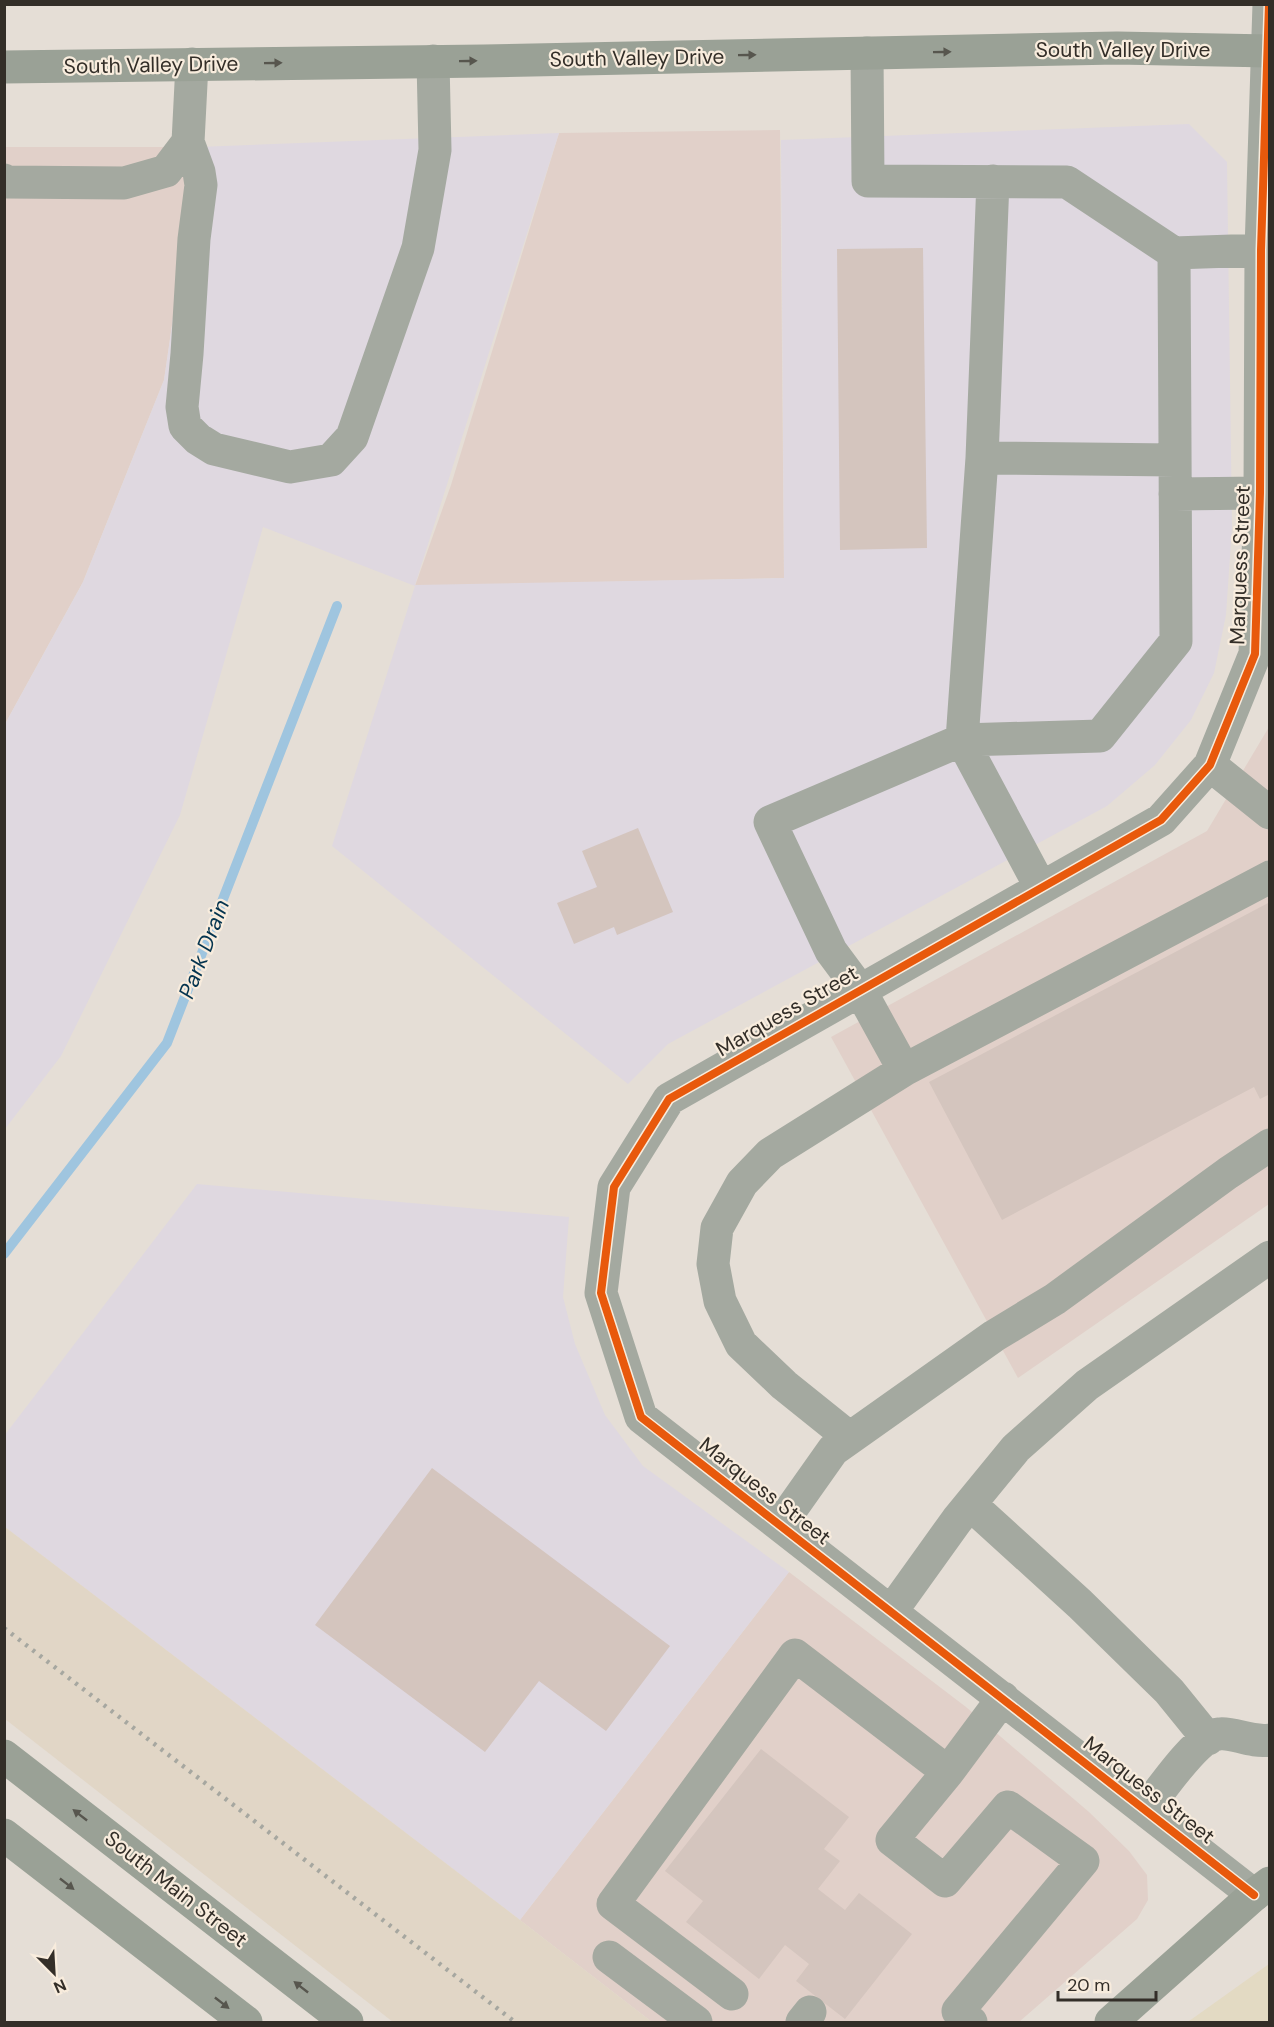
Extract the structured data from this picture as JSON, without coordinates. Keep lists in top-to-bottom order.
{
  "streets": {
    "main road": ["South Valley Drive", "South Main Street"],
    "street": ["Marquess Street"]
  },
  "crossings": [
    ["South Valley Drive", "Marquess Street"]
  ],
  "one_way": ["South Valley Drive"],
  "water": ["Park Drain"],
  "scale_bar": "20 m",
  "north": "bottom right"
}
